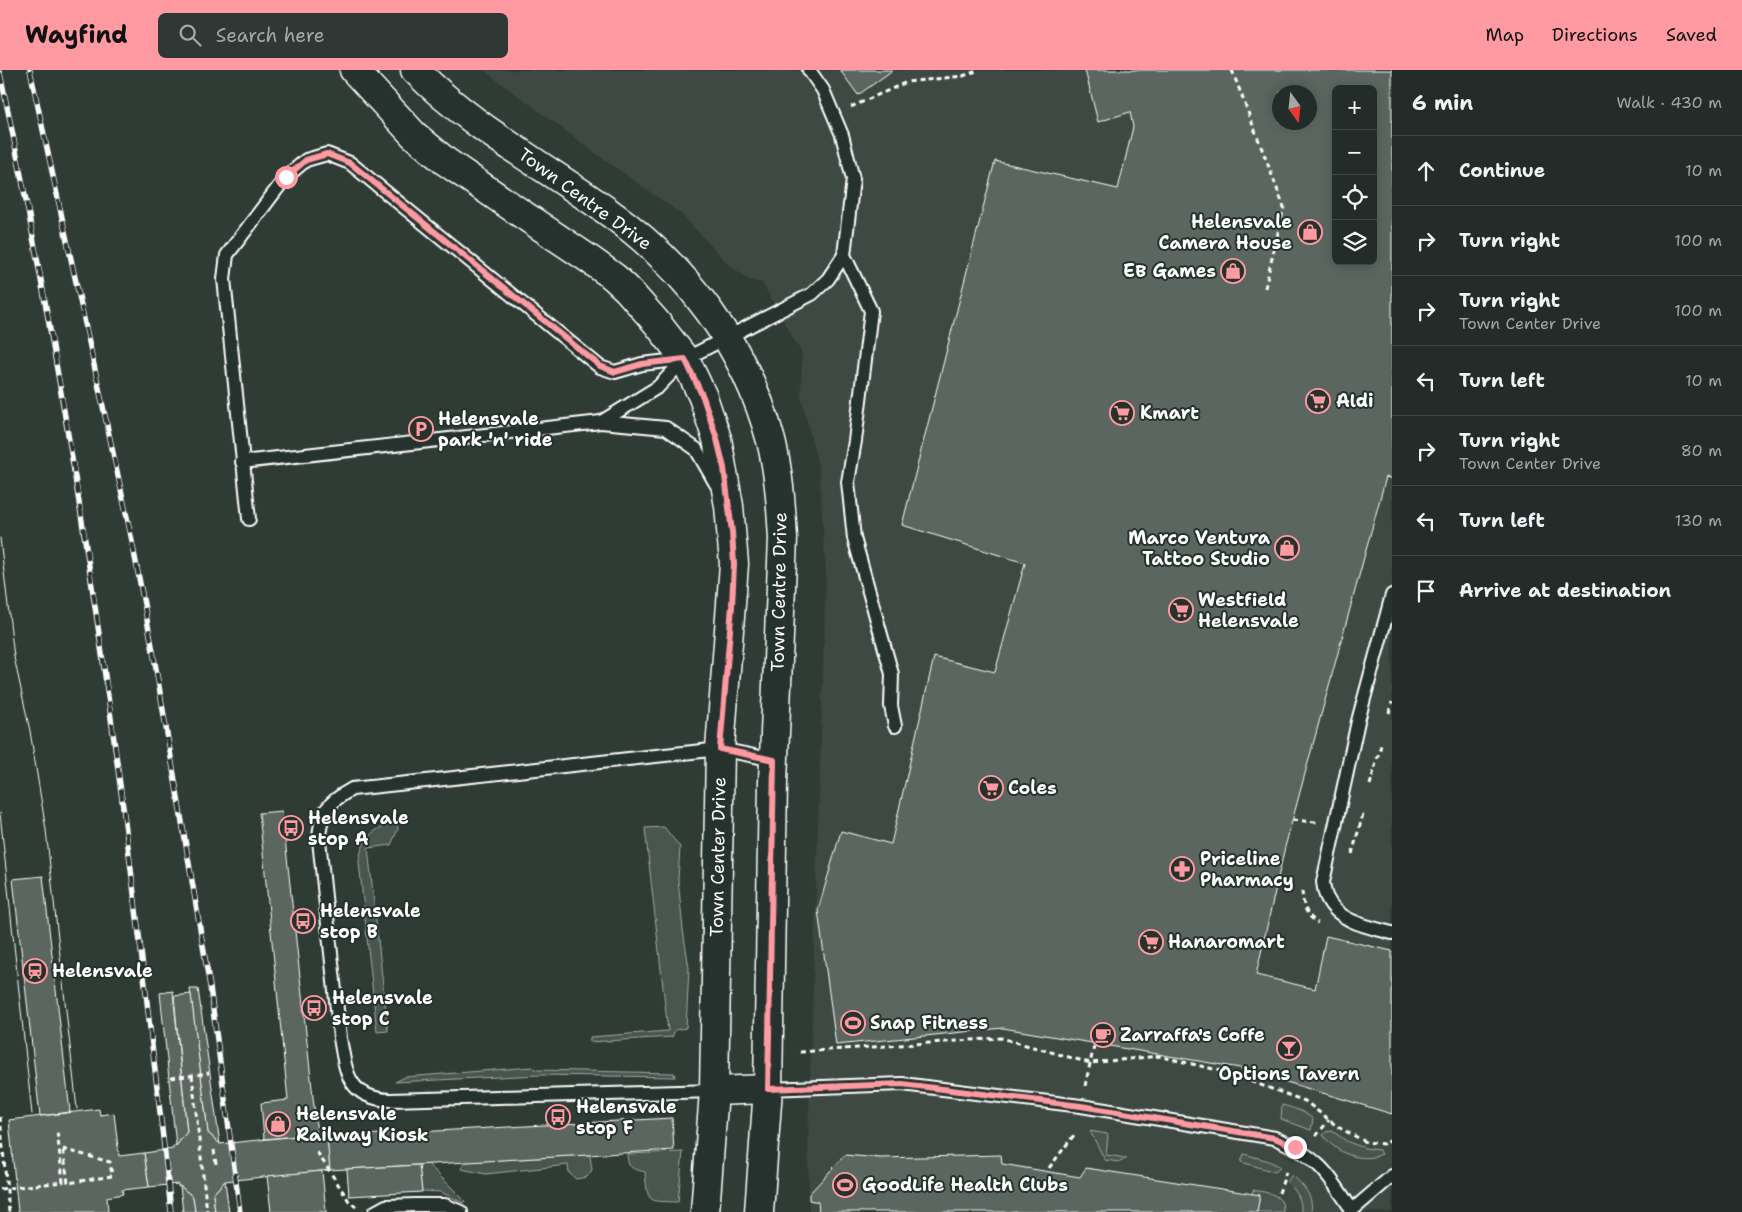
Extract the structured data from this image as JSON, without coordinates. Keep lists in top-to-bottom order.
{
  "streets": {
    "street": ["Town Centre Drive", "Town Center Drive"]
  },
  "places": {
    "shop": [
      "Helensvale Camera House",
      "EB Games",
      "Marco Ventura Tattoo Studio",
      "Helensvale Railway Kiosk"
    ],
    "supermarket": [
      "Aldi",
      "Kmart",
      "Westfield Helensvale",
      "Coles",
      "Hanaromart"
    ],
    "parking": ["Helensvale park 'n' ride"],
    "bus stop": [
      "Helensvale stop A",
      "Helensvale stop B",
      "Helensvale stop C",
      "Helensvale stop F"
    ],
    "pharmacy": ["Priceline Pharmacy"],
    "station": ["Helensvale"],
    "sports": ["Snap Fitness", "GoodLife Health Clubs"],
    "cafe": ["Zarraffa's Coffe"],
    "bar": ["Options Tavern"]
  },
  "north": "bottom",
  "page": {
    "header": "Wayfind",
    "search": "Search here",
    "nav": ["Map", "Directions", "Saved"],
    "heading": ["6 min", "Walk · 430 m"],
    "map_buttons": ["+", "−"],
    "list": [
      ["Continue", "10 m"],
      ["Turn right", "100 m"],
      ["Turn right", "Town Center Drive", "100 m"],
      ["Turn left", "10 m"],
      ["Turn right", "Town Center Drive", "80 m"],
      ["Turn left", "130 m"],
      "Arrive at destination"
    ]
  }
}
